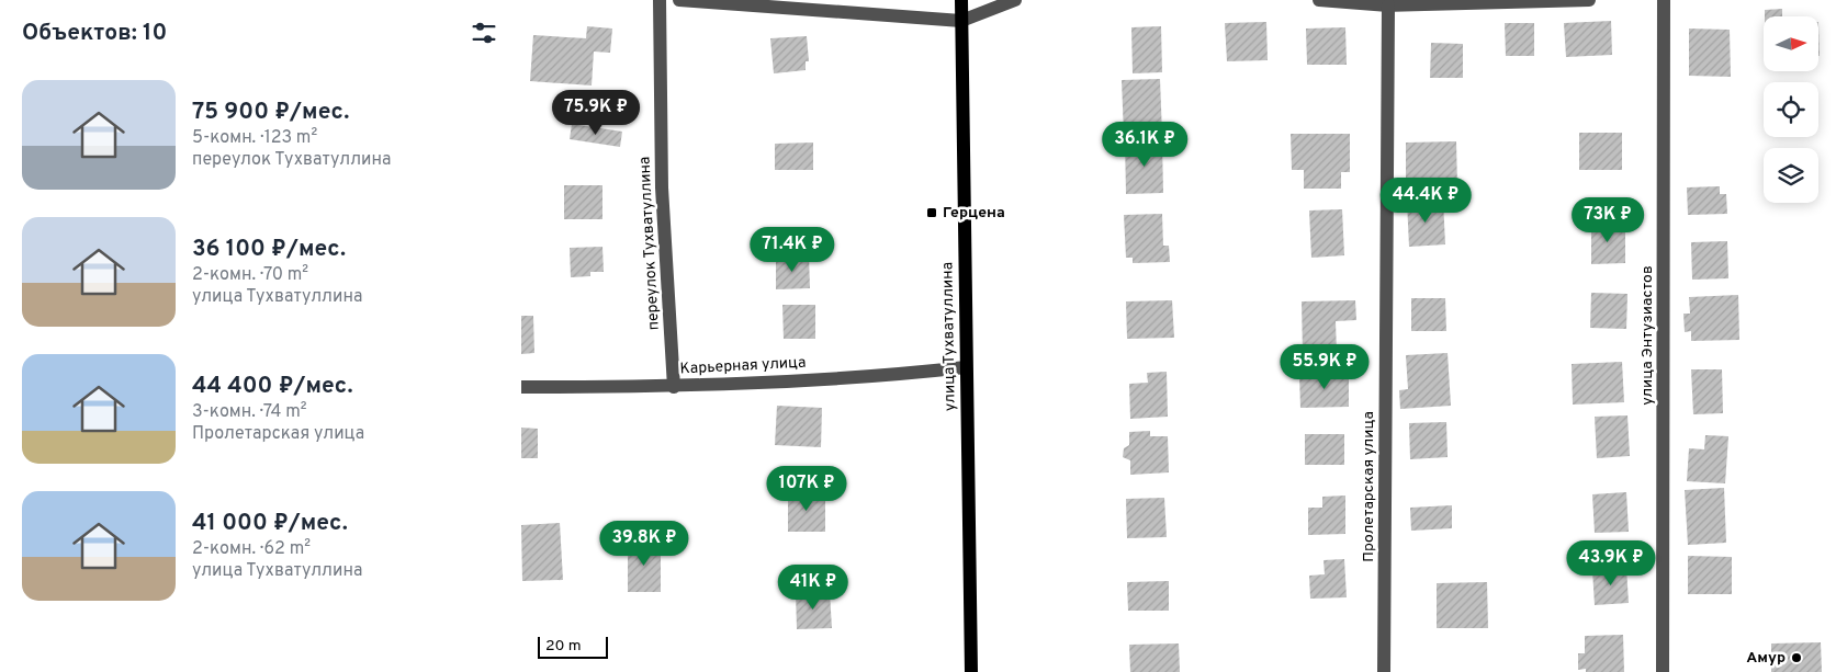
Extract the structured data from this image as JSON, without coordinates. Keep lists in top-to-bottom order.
{
  "streets": {
    "main road": ["улица Тухватуллина"],
    "street": [
      "переулок Тухватуллина",
      "улица Энтузиастов",
      "Карьерная улица",
      "Пролетарская улица"
    ]
  },
  "crossings": [
    ["переулок Тухватуллина", "Карьерная улица"],
    ["улица Тухватуллина", "Карьерная улица"]
  ],
  "places": {
    "transit": ["Герцена"],
    "other": ["Амур"]
  },
  "scale_bar": "20 m",
  "north": "right",
  "page": {
    "heading": "Объектов: 10",
    "list": [
      {
        "name": "75 900 ₽/мес.",
        "note": "5-комн. · 123 m² · переулок Тухватуллина"
      },
      {
        "name": "36 100 ₽/мес.",
        "note": "2-комн. · 70 m² · улица Тухватуллина"
      },
      {
        "name": "44 400 ₽/мес.",
        "note": "3-комн. · 74 m² · Пролетарская улица"
      },
      {
        "name": "41 000 ₽/мес.",
        "note": "2-комн. · 62 m² · улица Тухватуллина"
      }
    ],
    "price": [
      "75.9K ₽",
      "36.1K ₽",
      "44.4K ₽",
      "73K ₽",
      "71.4K ₽",
      "55.9K ₽",
      "107K ₽",
      "39.8K ₽",
      "43.9K ₽",
      "41K ₽"
    ],
    "scale": "20 m"
  }
}
